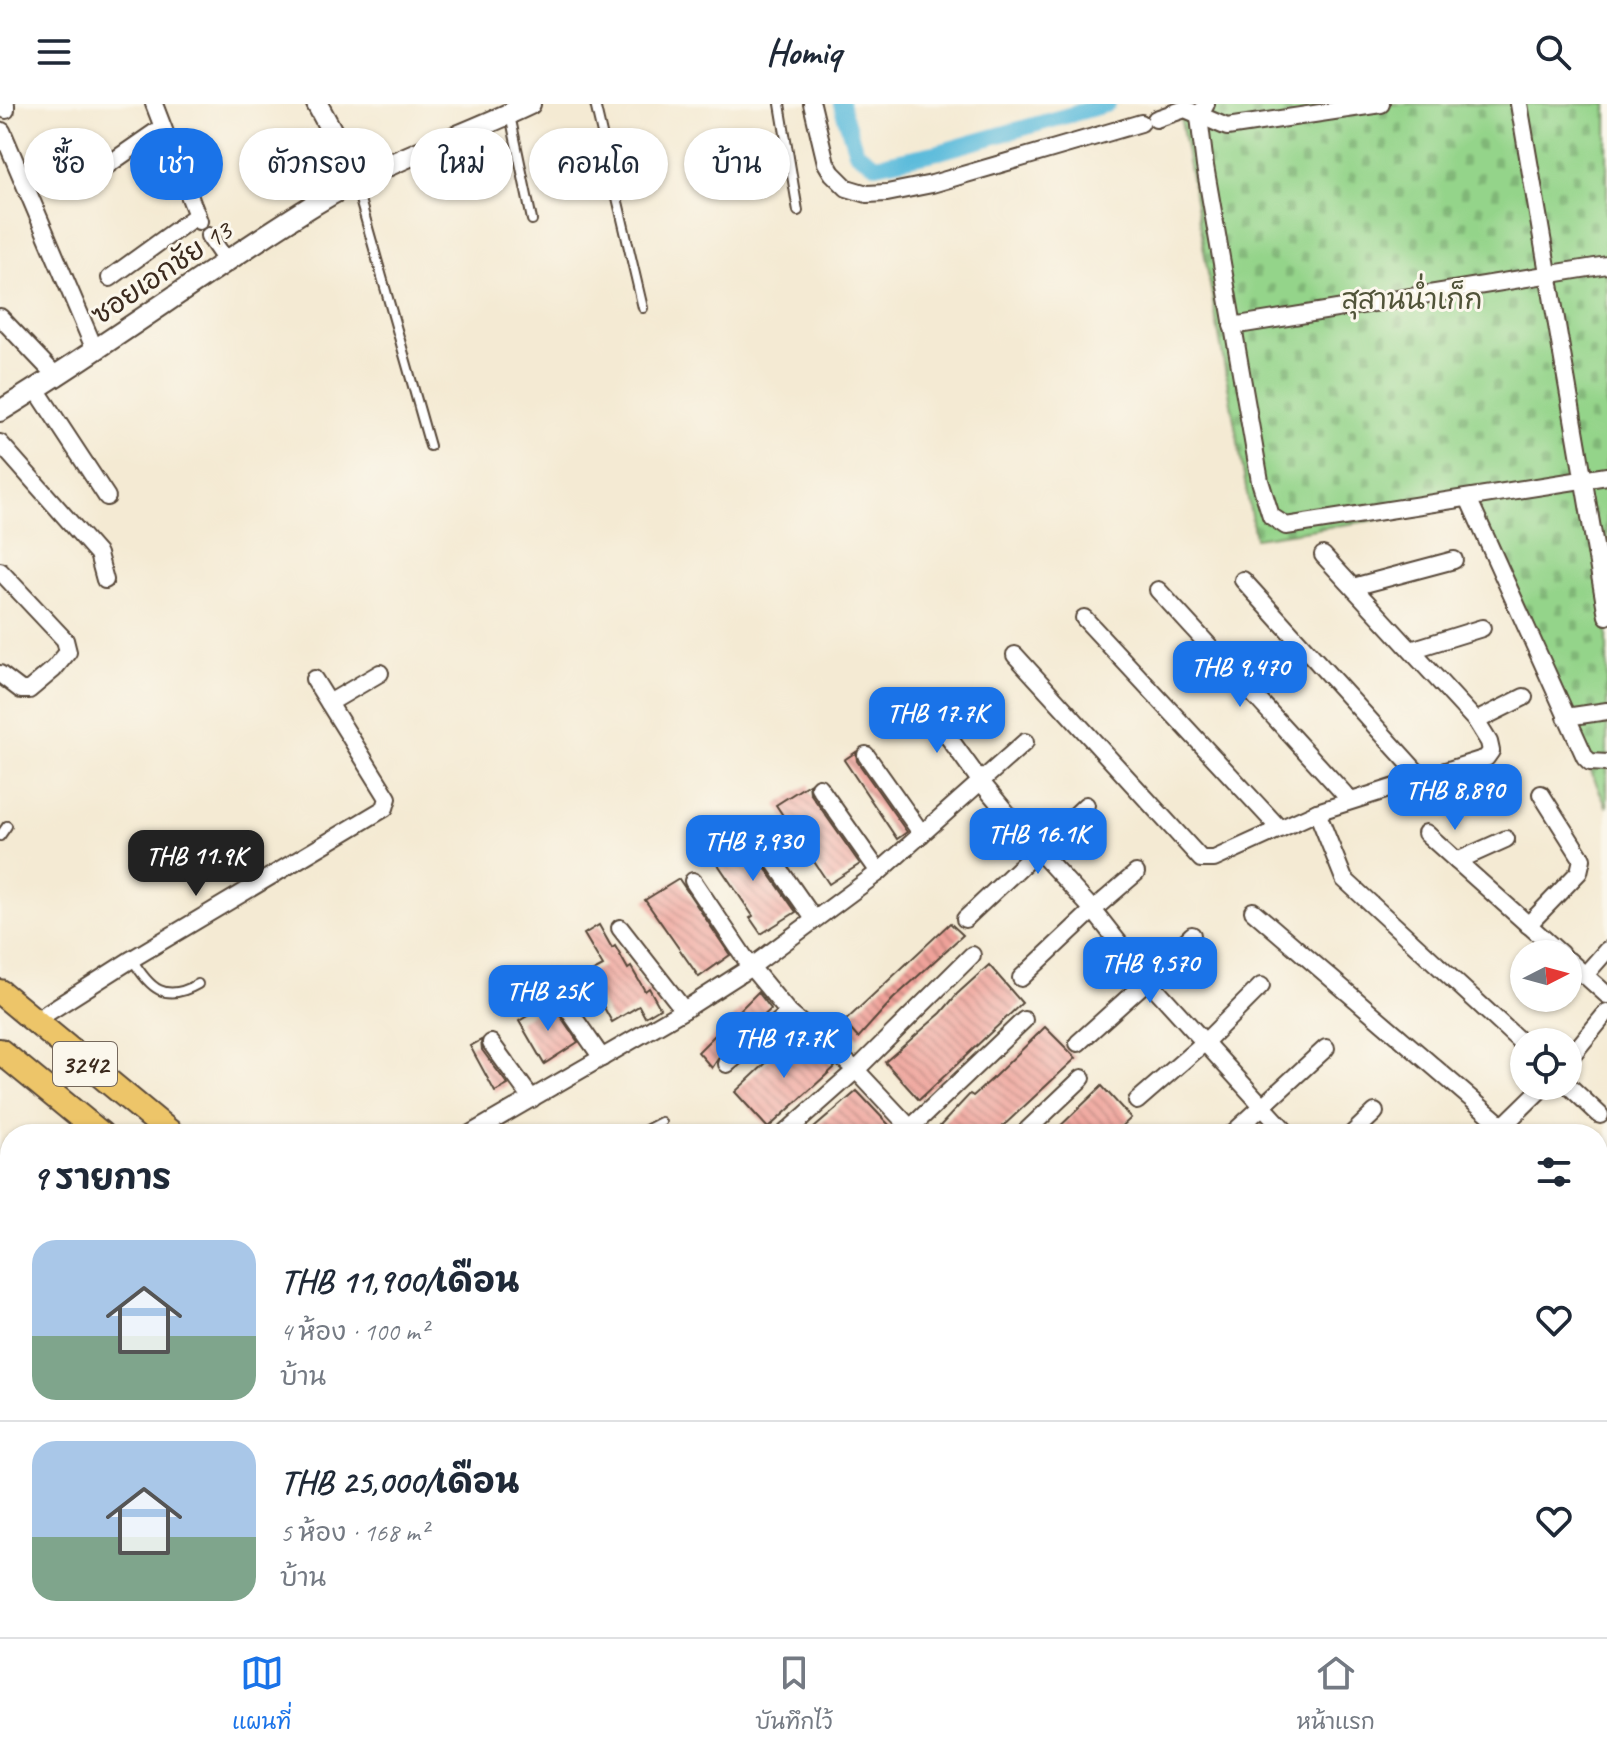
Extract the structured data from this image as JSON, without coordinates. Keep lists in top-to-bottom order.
{
  "streets": {
    "main road": ["3242"],
    "street": ["ซอยเอกชัย 13"]
  },
  "parks": ["สุสานน่ำเก็ก"],
  "north": "right",
  "page": {
    "header": "Homiq",
    "chip": [
      "ซื้อ",
      "เช่า",
      "ตัวกรอง",
      "ใหม่",
      "คอนโด",
      "บ้าน"
    ],
    "price": [
      "THB 9,470",
      "THB 17.7K",
      "THB 8,890",
      "THB 16.1K",
      "THB 7,930",
      "THB 11.9K",
      "THB 9,570",
      "THB 25K",
      "THB 17.7K"
    ],
    "heading": "9 รายการ",
    "list": [
      {
        "name": "THB 11,900/เดือน",
        "note": "4 ห้อง · 100 m² · บ้าน"
      },
      {
        "name": "THB 25,000/เดือน",
        "note": "5 ห้อง · 168 m² · บ้าน"
      }
    ],
    "tabs": ["แผนที่", "บันทึกไว้", "หน้าแรก"]
  }
}
